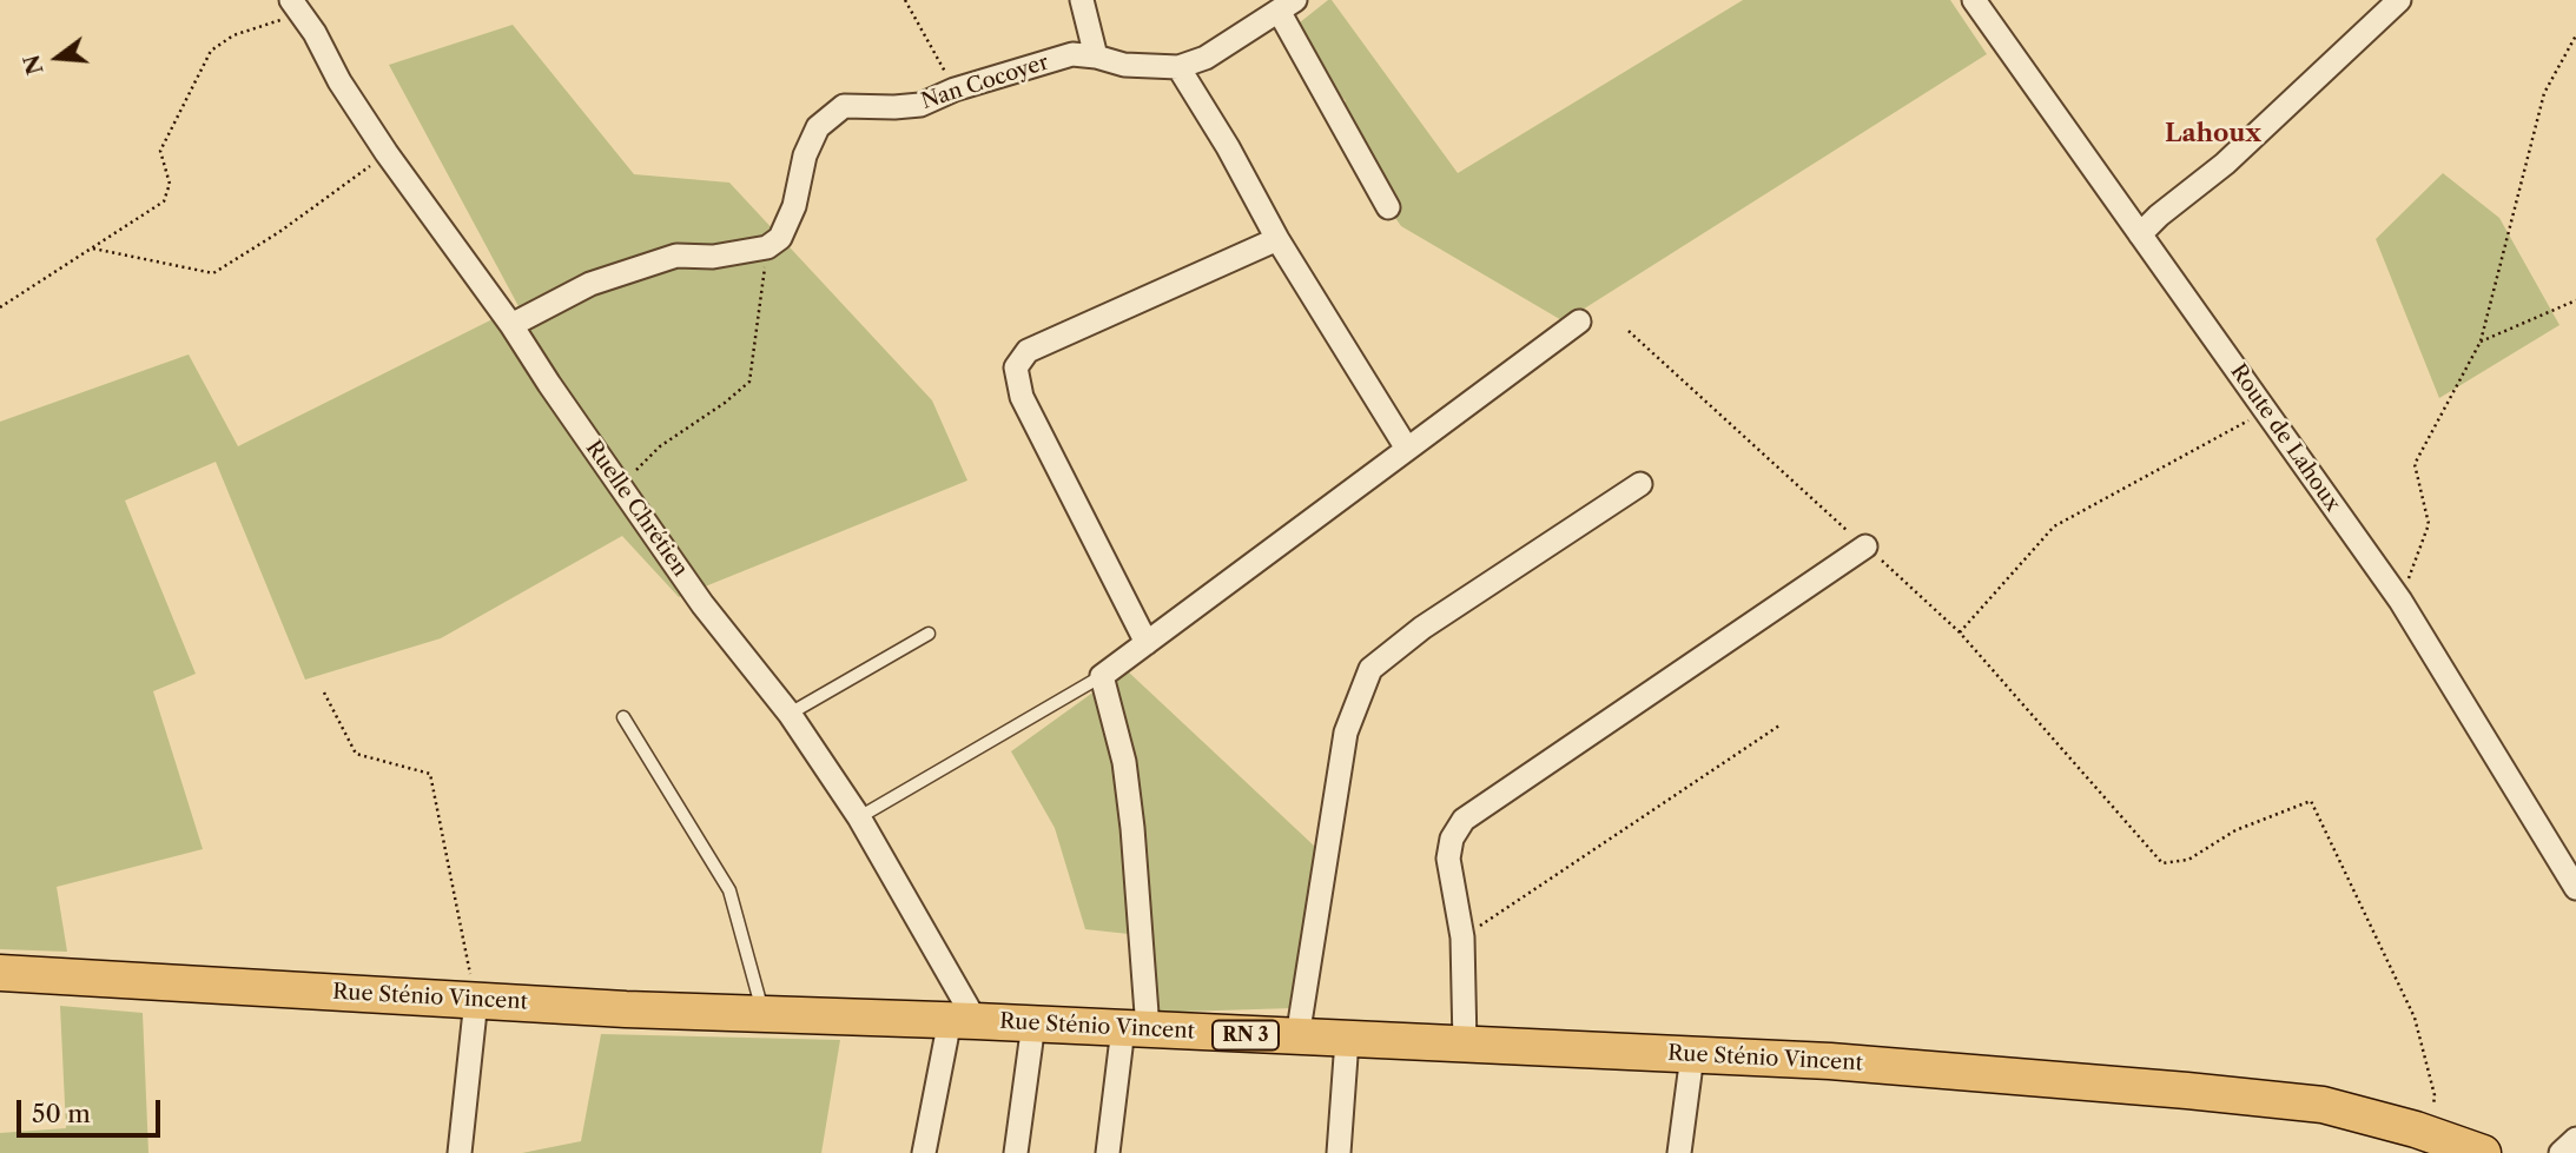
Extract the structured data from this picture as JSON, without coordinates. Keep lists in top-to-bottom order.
{
  "streets": {
    "main road": ["Rue Sténio Vincent", "RN 3"],
    "street": ["Nan Cocoyer", "Route de Lahoux", "Ruelle Chrétien"]
  },
  "crossings": [
    ["Ruelle Chrétien", "Rue Sténio Vincent"]
  ],
  "districts": ["Lahoux"],
  "scale_bar": "50 m",
  "north": "left"
}
